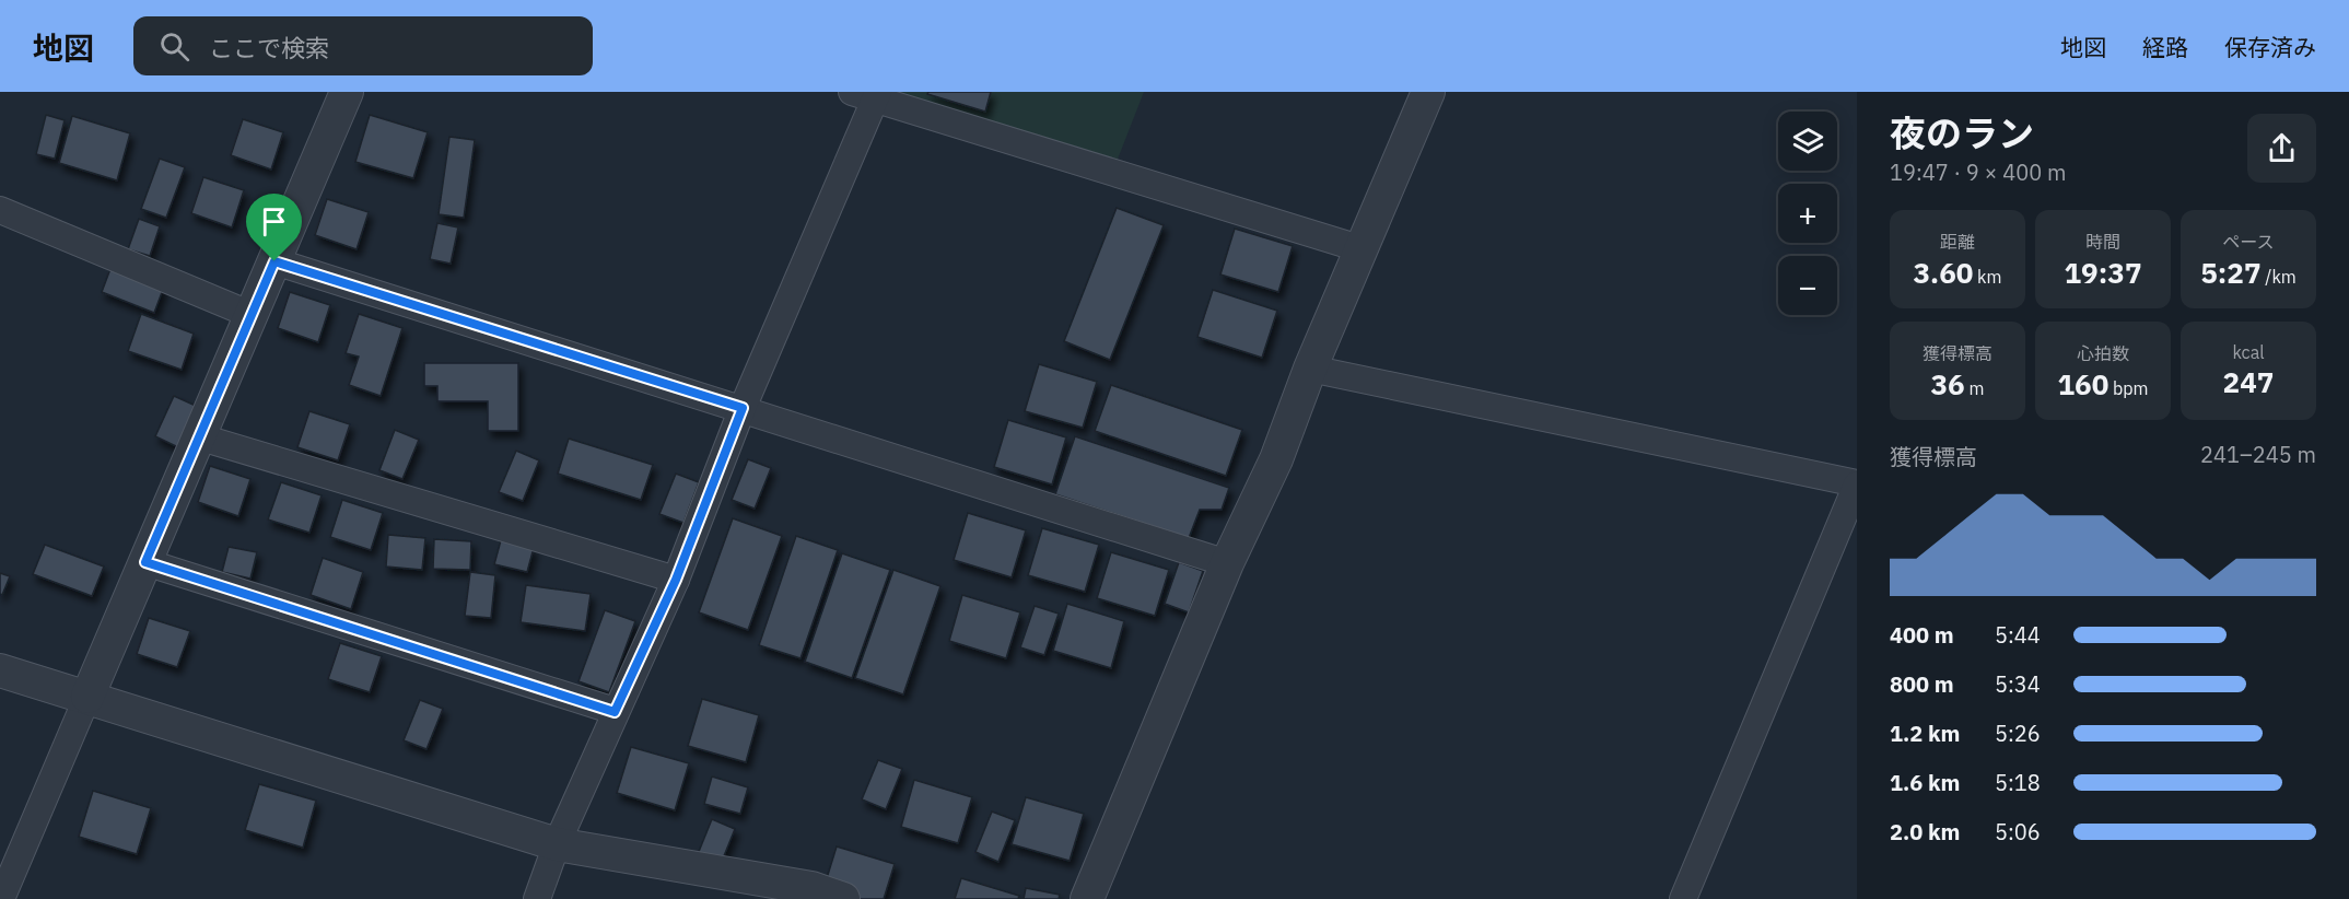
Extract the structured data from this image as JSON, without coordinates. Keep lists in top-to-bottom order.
{
  "page": {
    "header": "地図",
    "search": "ここで検索",
    "nav": ["地図", "経路", "保存済み"],
    "heading": ["夜のラン", "19:47 · 9 × 400 m"],
    "map_buttons": ["+", "−"],
    "stats": [
      ["距離", "3.60 km"],
      ["時間", "19:37"],
      ["ペース", "5:27 /km"],
      ["獲得標高", "36 m"],
      ["心拍数", "160 bpm"],
      ["kcal", "247"]
    ],
    "chart": ["獲得標高", "241–245 m"],
    "list": [
      {
        "name": "400 m",
        "note": "5:44"
      },
      {
        "name": "800 m",
        "note": "5:34"
      },
      {
        "name": "1.2 km",
        "note": "5:26"
      },
      {
        "name": "1.6 km",
        "note": "5:18"
      },
      {
        "name": "2.0 km",
        "note": "5:06"
      }
    ]
  }
}
